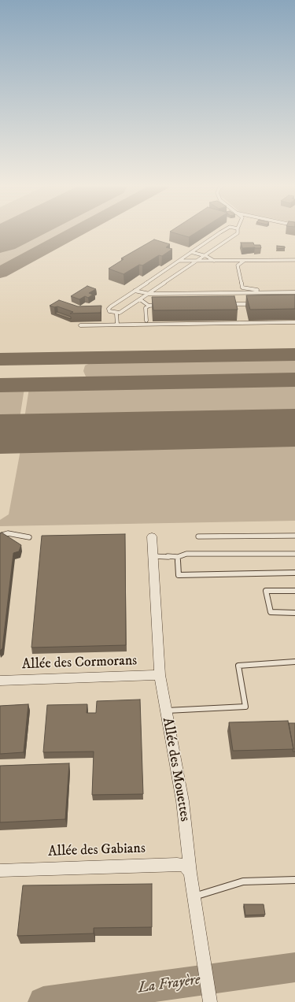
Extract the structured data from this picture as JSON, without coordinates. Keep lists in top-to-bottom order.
{
  "streets": {
    "street": ["Allée des Cormorans", "Allée des Mouettes", "Allée des Gabians"]
  },
  "crossings": [
    ["Allée des Cormorans", "Allée des Mouettes"],
    ["Allée des Mouettes", "Allée des Gabians"]
  ],
  "water": ["La Frayère"]
}
